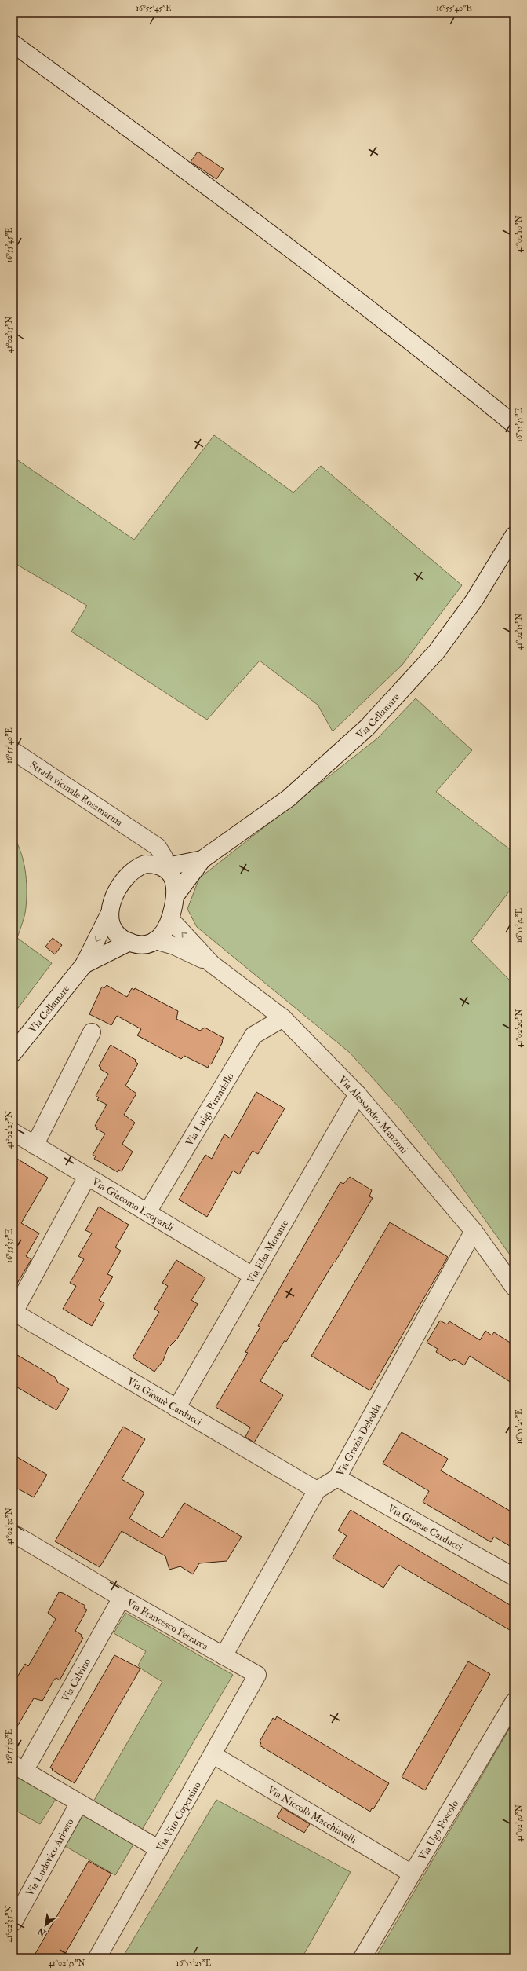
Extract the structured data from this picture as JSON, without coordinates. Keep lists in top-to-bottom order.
{
  "streets": {
    "street": [
      "Via Cellamare",
      "Strada vicinale Rosamarina",
      "Via Luigi Pirandello",
      "Via Alessandro Manzoni",
      "Via Giacomo Leopardi",
      "Via Elsa Morante",
      "Via Giosuè Carducci",
      "Via Grazia Deledda",
      "Via Francesco Petrarca",
      "Via Calvino",
      "Via Niccolò Macchiavelli",
      "Via Vito Copersino",
      "Via Ugo Foscolo",
      "Via Ludovico Ariosto"
    ]
  },
  "crossings": [
    ["Via Cellamare", "Strada vicinale Rosamarina"],
    ["Via Cellamare", "Via Alessandro Manzoni"],
    ["Strada vicinale Rosamarina", "Via Alessandro Manzoni"],
    ["Via Luigi Pirandello", "Via Alessandro Manzoni"],
    ["Via Luigi Pirandello", "Via Giacomo Leopardi"],
    ["Via Alessandro Manzoni", "Via Elsa Morante"],
    ["Via Alessandro Manzoni", "Via Grazia Deledda"],
    ["Via Giacomo Leopardi", "Via Elsa Morante"],
    ["Via Elsa Morante", "Via Giosuè Carducci"],
    ["Via Giosuè Carducci", "Via Grazia Deledda"],
    ["Via Grazia Deledda", "Via Francesco Petrarca"],
    ["Via Francesco Petrarca", "Via Calvino"],
    ["Via Francesco Petrarca", "Via Vito Copersino"],
    ["Via Niccolò Macchiavelli", "Via Vito Copersino"],
    ["Via Niccolò Macchiavelli", "Via Ugo Foscolo"]
  ],
  "north": "bottom left",
  "coordinates": [
    "16°55'45\"E",
    "16°55'40\"E",
    "41°02'10\"N",
    "41°02'15\"N",
    "16°55'35\"E",
    "16°55'30\"E",
    "41°02'20\"N",
    "41°02'25\"N",
    "16°55'25\"E",
    "41°02'30\"N",
    "41°02'35\"N"
  ]
}
